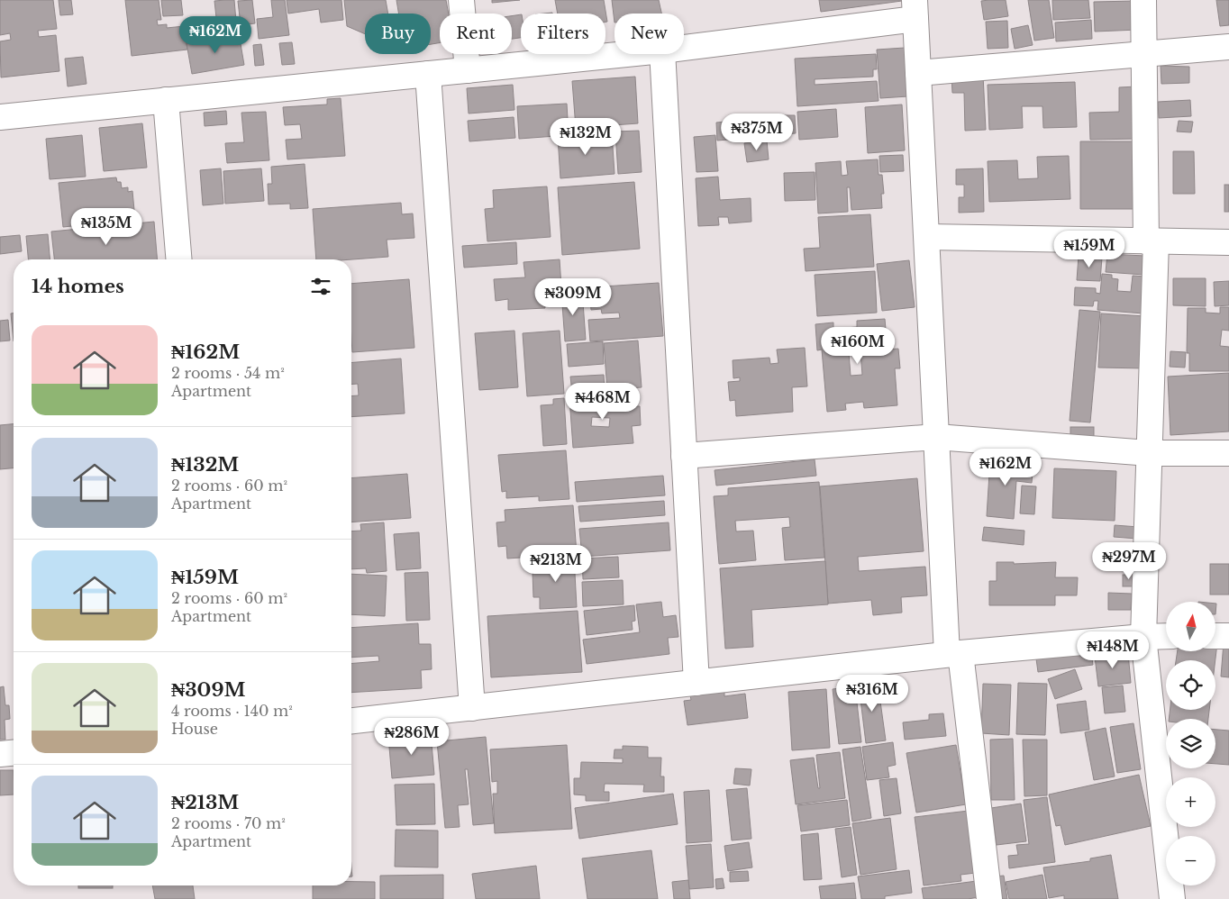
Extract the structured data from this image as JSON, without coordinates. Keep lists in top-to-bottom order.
{
  "north": "top",
  "page": {
    "chip": [
      "Buy",
      "Rent",
      "Filters",
      "New"
    ],
    "price": [
      "₦162M",
      "₦375M",
      "₦132M",
      "₦135M",
      "₦159M",
      "₦309M",
      "₦160M",
      "₦468M",
      "₦162M",
      "₦297M",
      "₦213M",
      "₦148M",
      "₦316M",
      "₦286M"
    ],
    "heading": "14 homes",
    "list": [
      {
        "name": "₦162M",
        "note": "2 rooms · 54 m² · Apartment"
      },
      {
        "name": "₦132M",
        "note": "2 rooms · 60 m² · Apartment"
      },
      {
        "name": "₦159M",
        "note": "2 rooms · 60 m² · Apartment"
      },
      {
        "name": "₦309M",
        "note": "4 rooms · 140 m² · House"
      },
      {
        "name": "₦213M",
        "note": "2 rooms · 70 m² · Apartment"
      }
    ],
    "map_buttons": ["+", "−"]
  }
}
